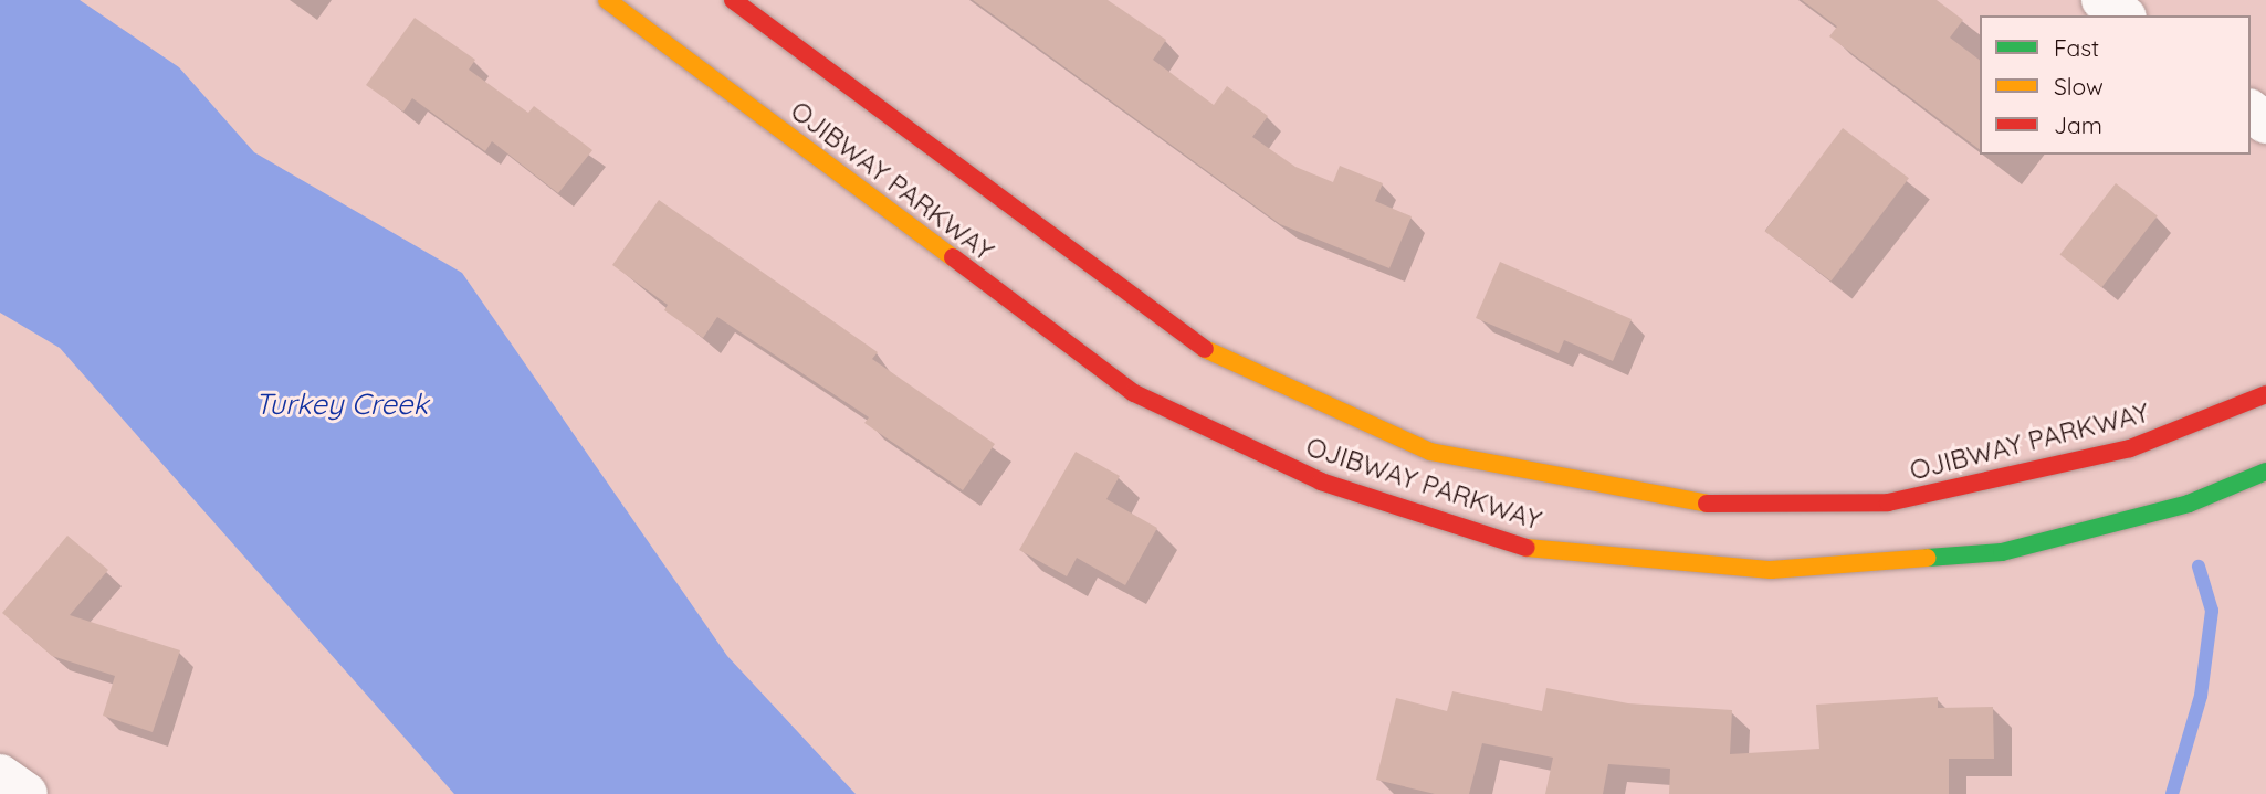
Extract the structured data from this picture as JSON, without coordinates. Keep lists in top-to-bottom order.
{
  "streets": {
    "main road": ["OJIBWAY PARKWAY"]
  },
  "water": ["Turkey Creek"],
  "legend": ["Fast", "Slow", "Jam"]
}
